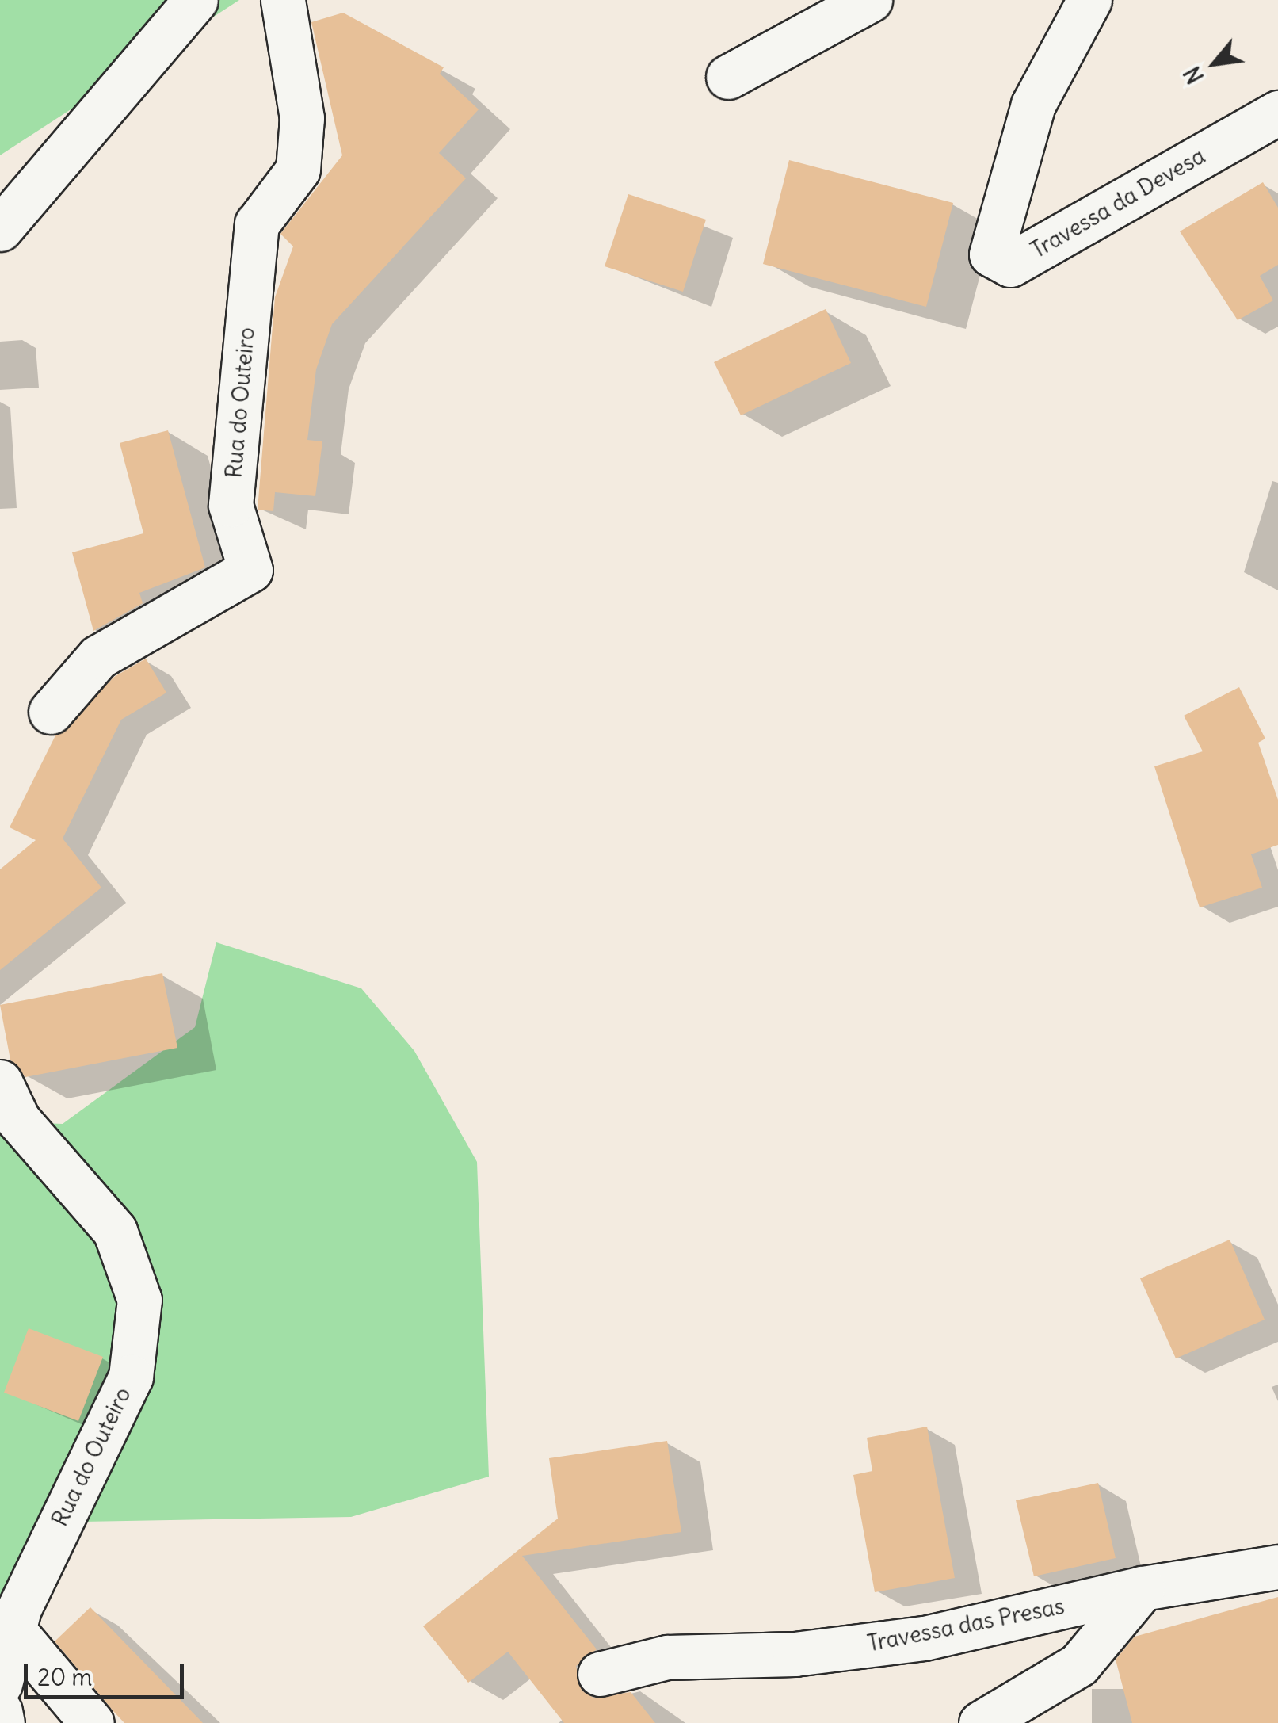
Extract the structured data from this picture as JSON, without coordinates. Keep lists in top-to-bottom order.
{
  "streets": {
    "street": ["Travessa da Devesa", "Rua do Outeiro", "Travessa das Presas"]
  },
  "scale_bar": "20 m",
  "north": "bottom left"
}
